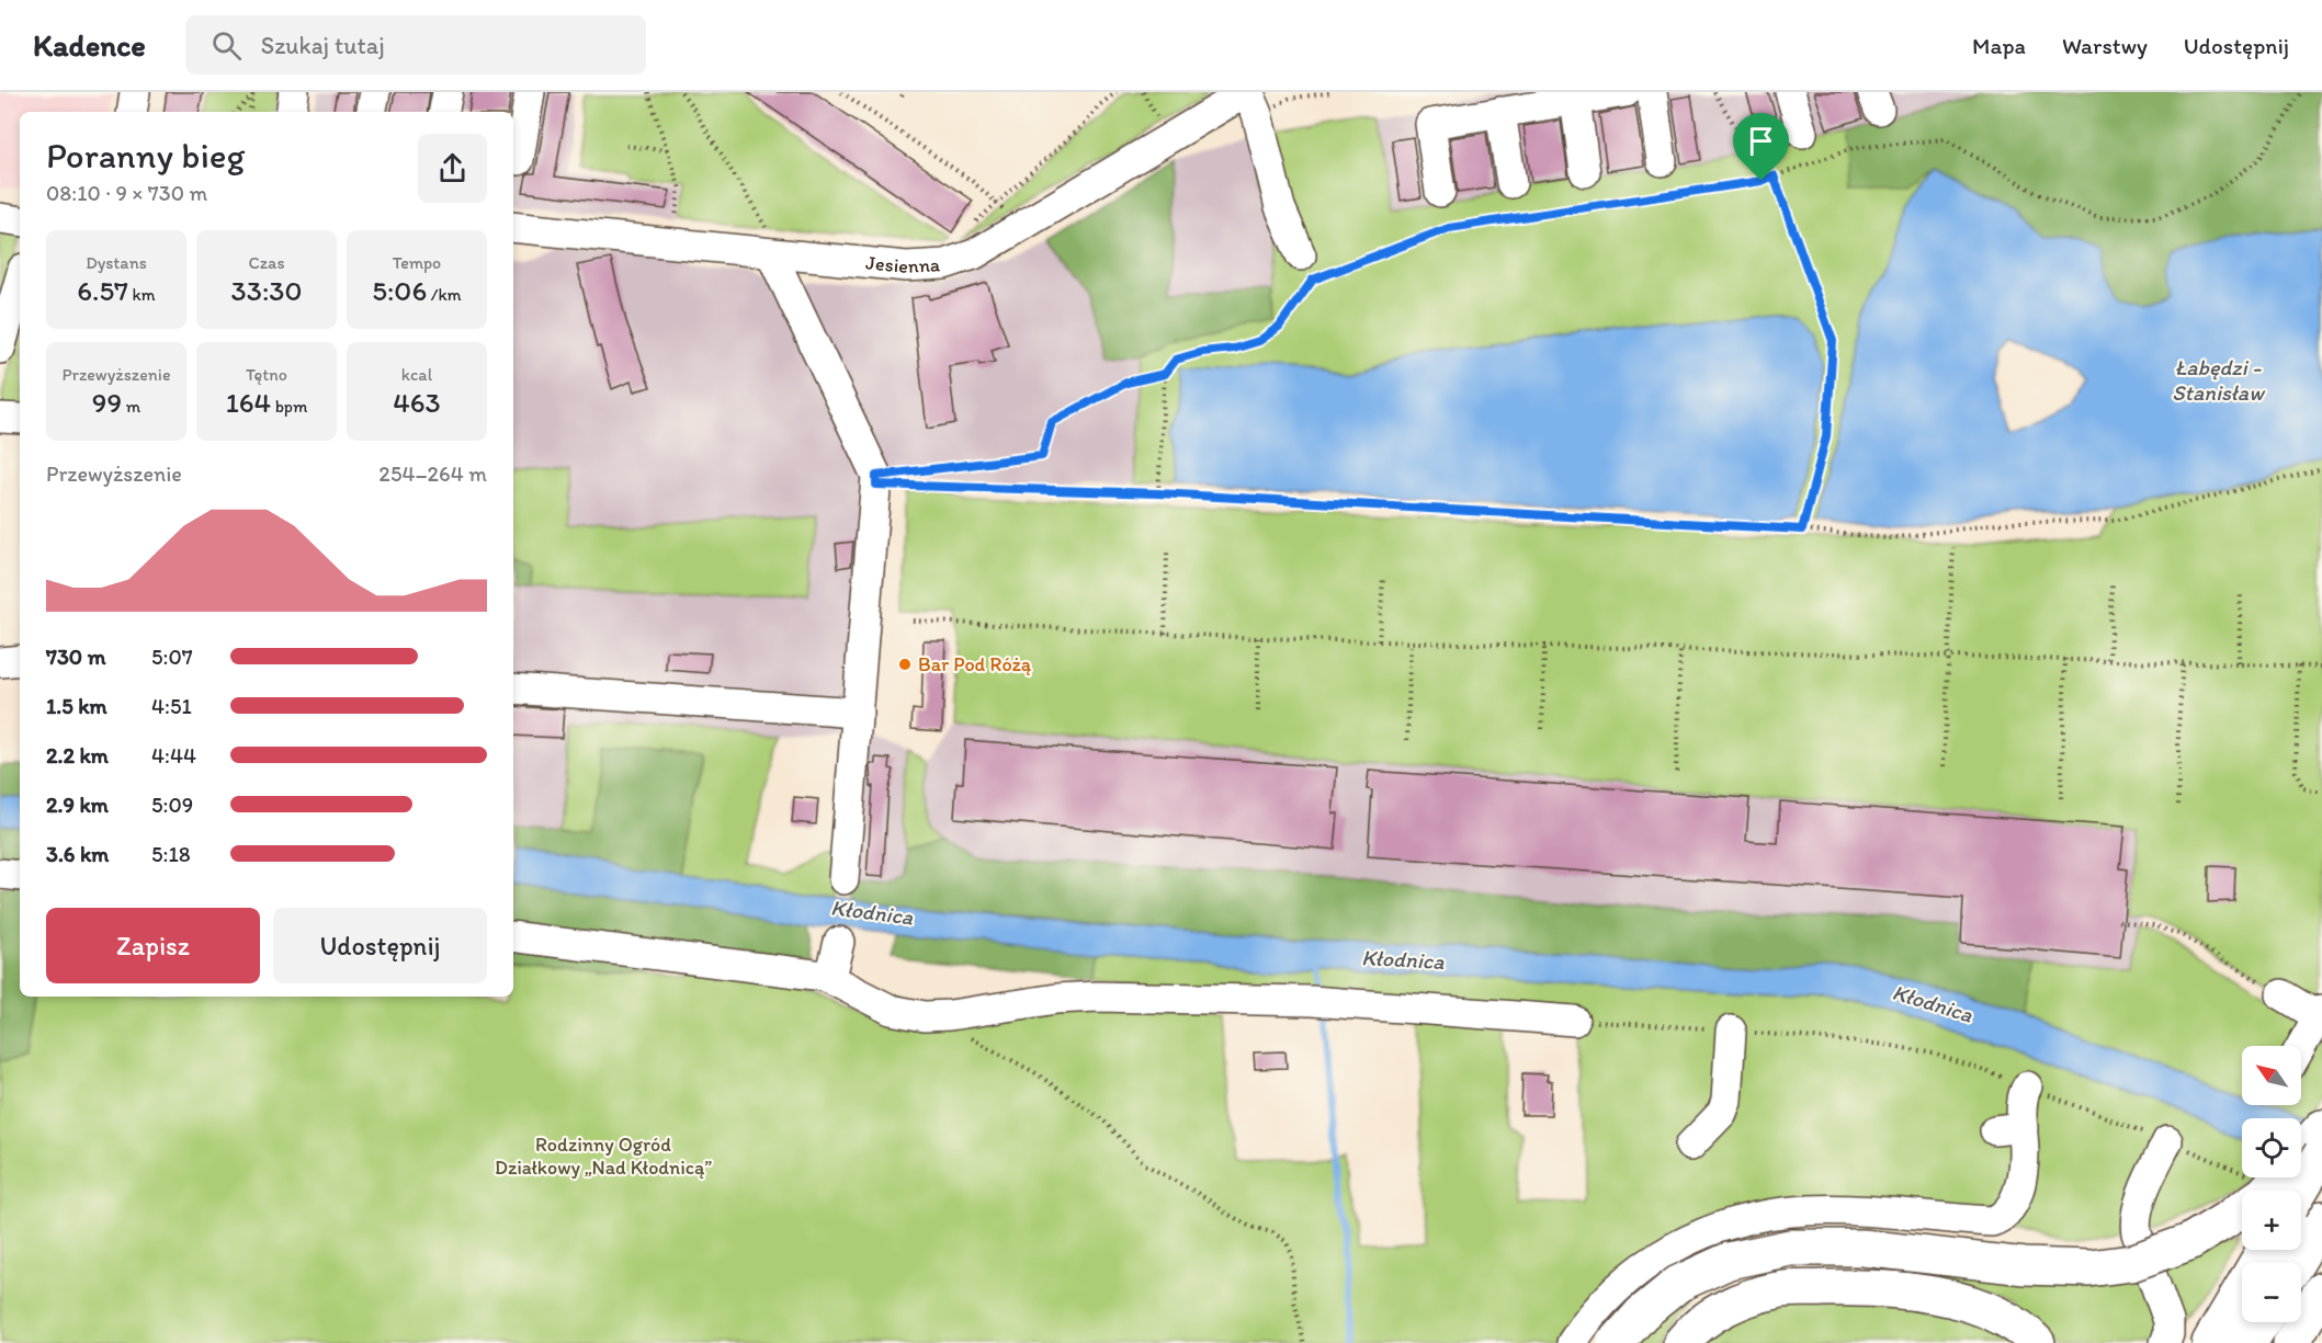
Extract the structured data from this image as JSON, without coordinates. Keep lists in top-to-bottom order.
{
  "streets": {
    "street": ["Jesienna"]
  },
  "water": ["Łabędzi - Stanisław", "Kłodnica"],
  "parks": ["Rodzinny Ogród Działkowy „Nad Kłodnicą”"],
  "places": ["Bar Pod Różą"],
  "north": "top left",
  "page": {
    "header": "Kadence",
    "search": "Szukaj tutaj",
    "nav": ["Mapa", "Warstwy", "Udostępnij"],
    "heading": ["Poranny bieg", "08:10 · 9 × 730 m"],
    "stats": [
      ["Dystans", "6.57 km"],
      ["Czas", "33:30"],
      ["Tempo", "5:06 /km"],
      ["Przewyższenie", "99 m"],
      ["Tętno", "164 bpm"],
      ["kcal", "463"]
    ],
    "chart": ["Przewyższenie", "254–264 m"],
    "list": [
      {
        "name": "730 m",
        "note": "5:07"
      },
      {
        "name": "1.5 km",
        "note": "4:51"
      },
      {
        "name": "2.2 km",
        "note": "4:44"
      },
      {
        "name": "2.9 km",
        "note": "5:09"
      },
      {
        "name": "3.6 km",
        "note": "5:18"
      }
    ],
    "buttons": ["Zapisz", "Udostępnij"],
    "map_buttons": ["+", "−"]
  }
}
